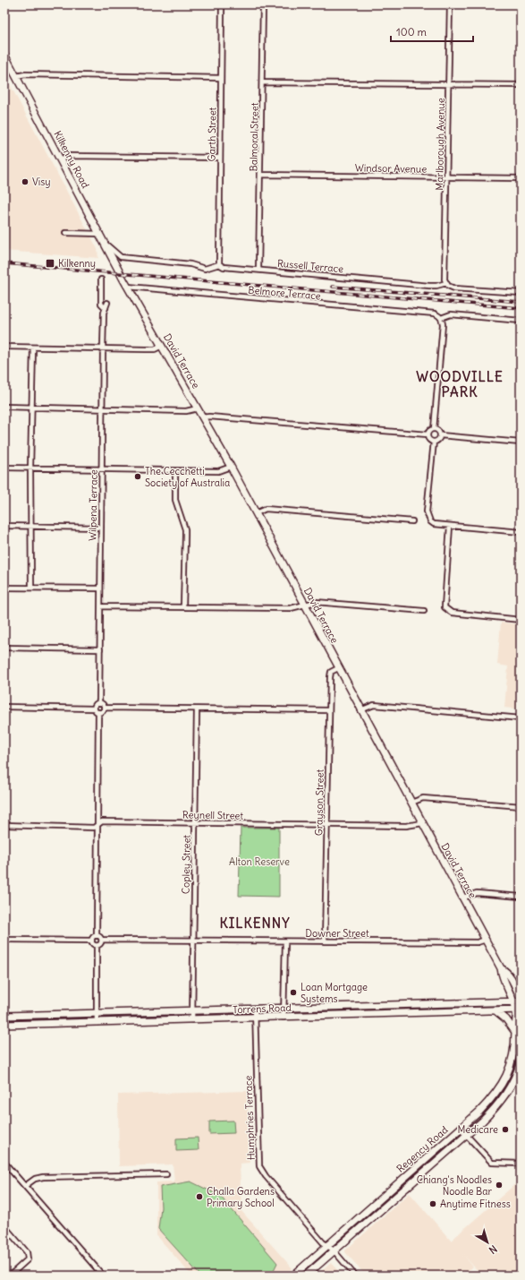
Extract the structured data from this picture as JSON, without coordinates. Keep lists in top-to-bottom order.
{
  "streets": {
    "main road": [
      "Kilkenny Road",
      "David Terrace",
      "Torrens Road",
      "Regency Road"
    ],
    "street": [
      "Garth Street",
      "Balmoral Street",
      "Marlborough Avenue",
      "Windsor Avenue",
      "Russell Terrace",
      "Belmore Terrace",
      "Wilpena Terrace",
      "Grayson Street",
      "Reynell Street",
      "Copley Street",
      "Downer Street",
      "Humphries Terrace"
    ]
  },
  "crossings": [
    ["Garth Street", "Russell Terrace"],
    ["Balmoral Street", "Windsor Avenue"],
    ["Balmoral Street", "Russell Terrace"],
    ["Marlborough Avenue", "Windsor Avenue"],
    ["Marlborough Avenue", "Russell Terrace"],
    ["Kilkenny Road", "Russell Terrace"],
    ["Kilkenny Road", "David Terrace"],
    ["Belmore Terrace", "David Terrace"],
    ["David Terrace", "Grayson Street"],
    ["David Terrace", "Reynell Street"],
    ["David Terrace", "Downer Street"],
    ["David Terrace", "Torrens Road"],
    ["David Terrace", "Regency Road"],
    ["Grayson Street", "Reynell Street"],
    ["Grayson Street", "Downer Street"],
    ["Reynell Street", "Copley Street"],
    ["Copley Street", "Downer Street"],
    ["Copley Street", "Torrens Road"],
    ["Torrens Road", "Humphries Terrace"],
    ["Torrens Road", "Regency Road"],
    ["Humphries Terrace", "Regency Road"]
  ],
  "districts": ["WOODVILLE PARK", "KILKENNY"],
  "parks": ["Alton Reserve"],
  "places": {
    "other": [
      "Visy",
      "The Cecchetti Society of Australia",
      "Loan Mortgage Systems",
      "Medicare",
      "Chiang's Noodles Noodle Bar",
      "Challa Gardens Primary School",
      "Anytime Fitness"
    ],
    "transit": ["Kilkenny"]
  },
  "scale_bar": "100 m",
  "north": "bottom right"
}
